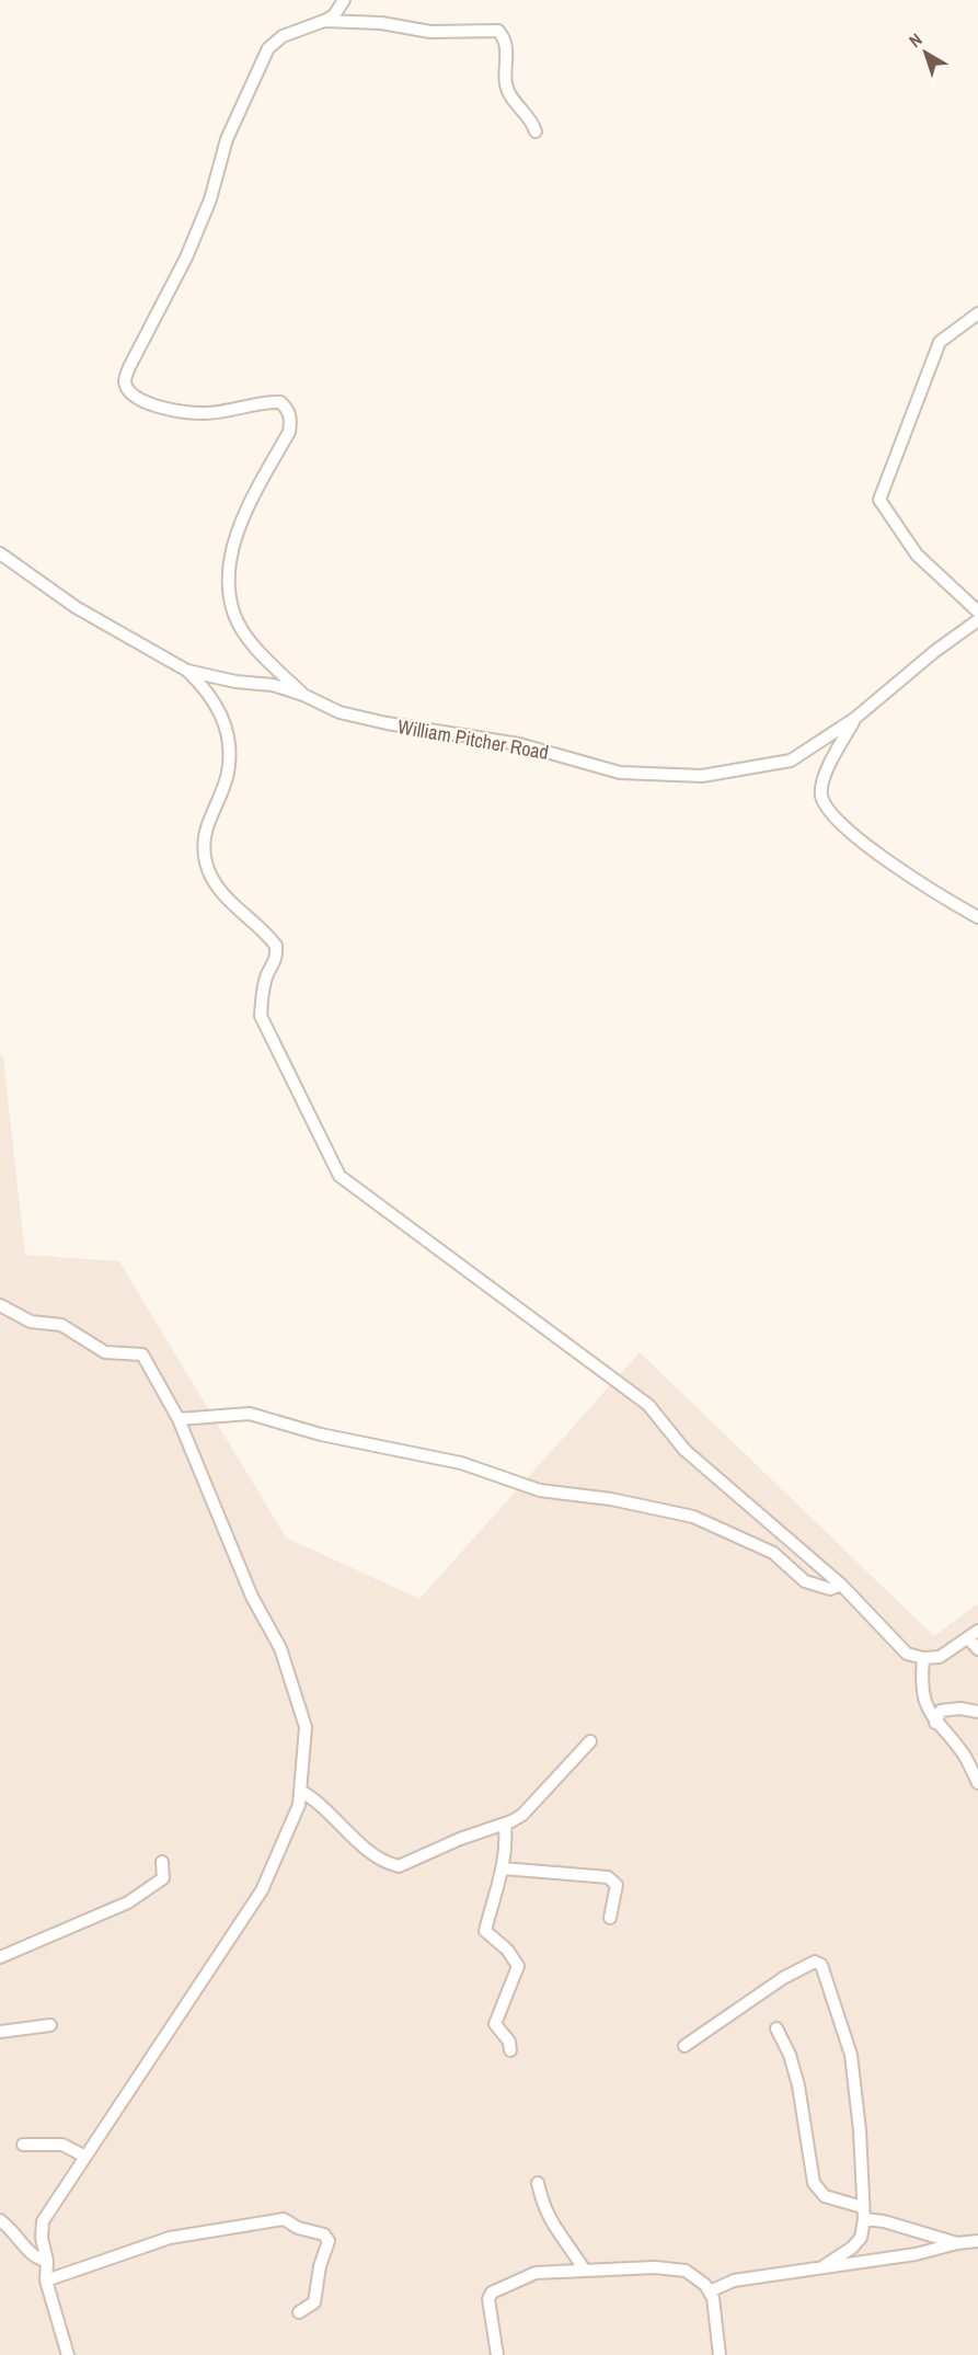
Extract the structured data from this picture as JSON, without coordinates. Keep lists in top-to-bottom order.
{
  "streets": {
    "street": ["William Pitcher Road"]
  },
  "north": "top left"
}
